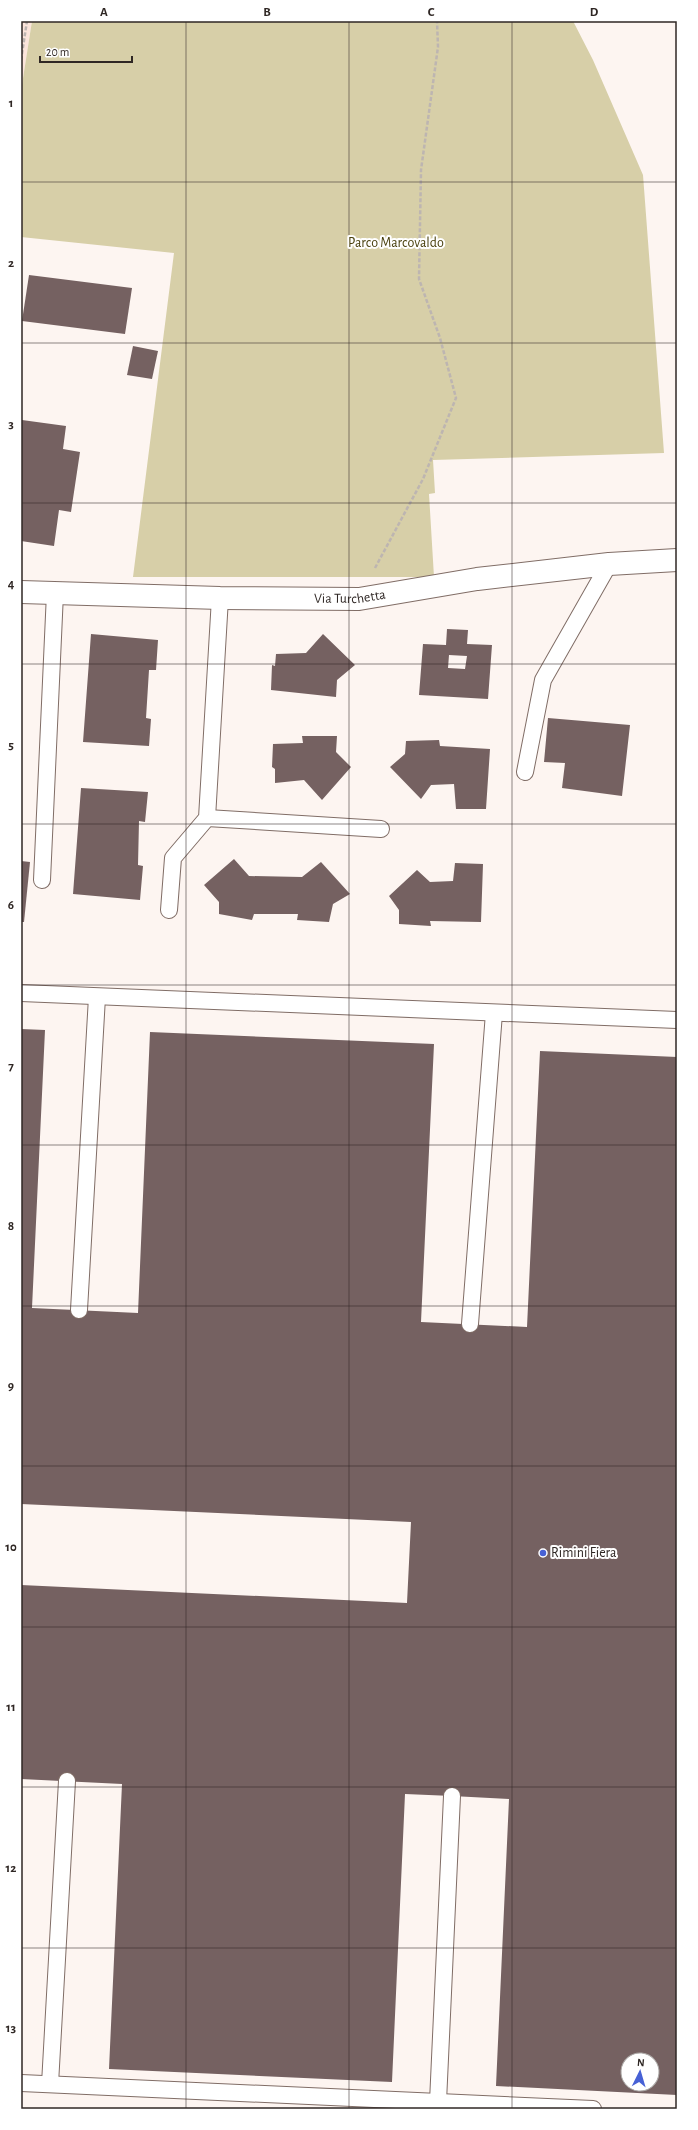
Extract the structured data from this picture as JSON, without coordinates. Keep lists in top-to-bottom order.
{
  "streets": {
    "street": ["Via Turchetta"]
  },
  "parks": ["Parco Marcovaldo"],
  "places": ["Rimini Fiera"],
  "scale_bar": "20 m",
  "north": "top",
  "grid": {
    "columns": [
      "A",
      "B",
      "C",
      "D"
    ],
    "rows": [
      "1",
      "2",
      "3",
      "4",
      "5",
      "6",
      "7",
      "8",
      "9",
      "10",
      "11",
      "12",
      "13"
    ]
  }
}
